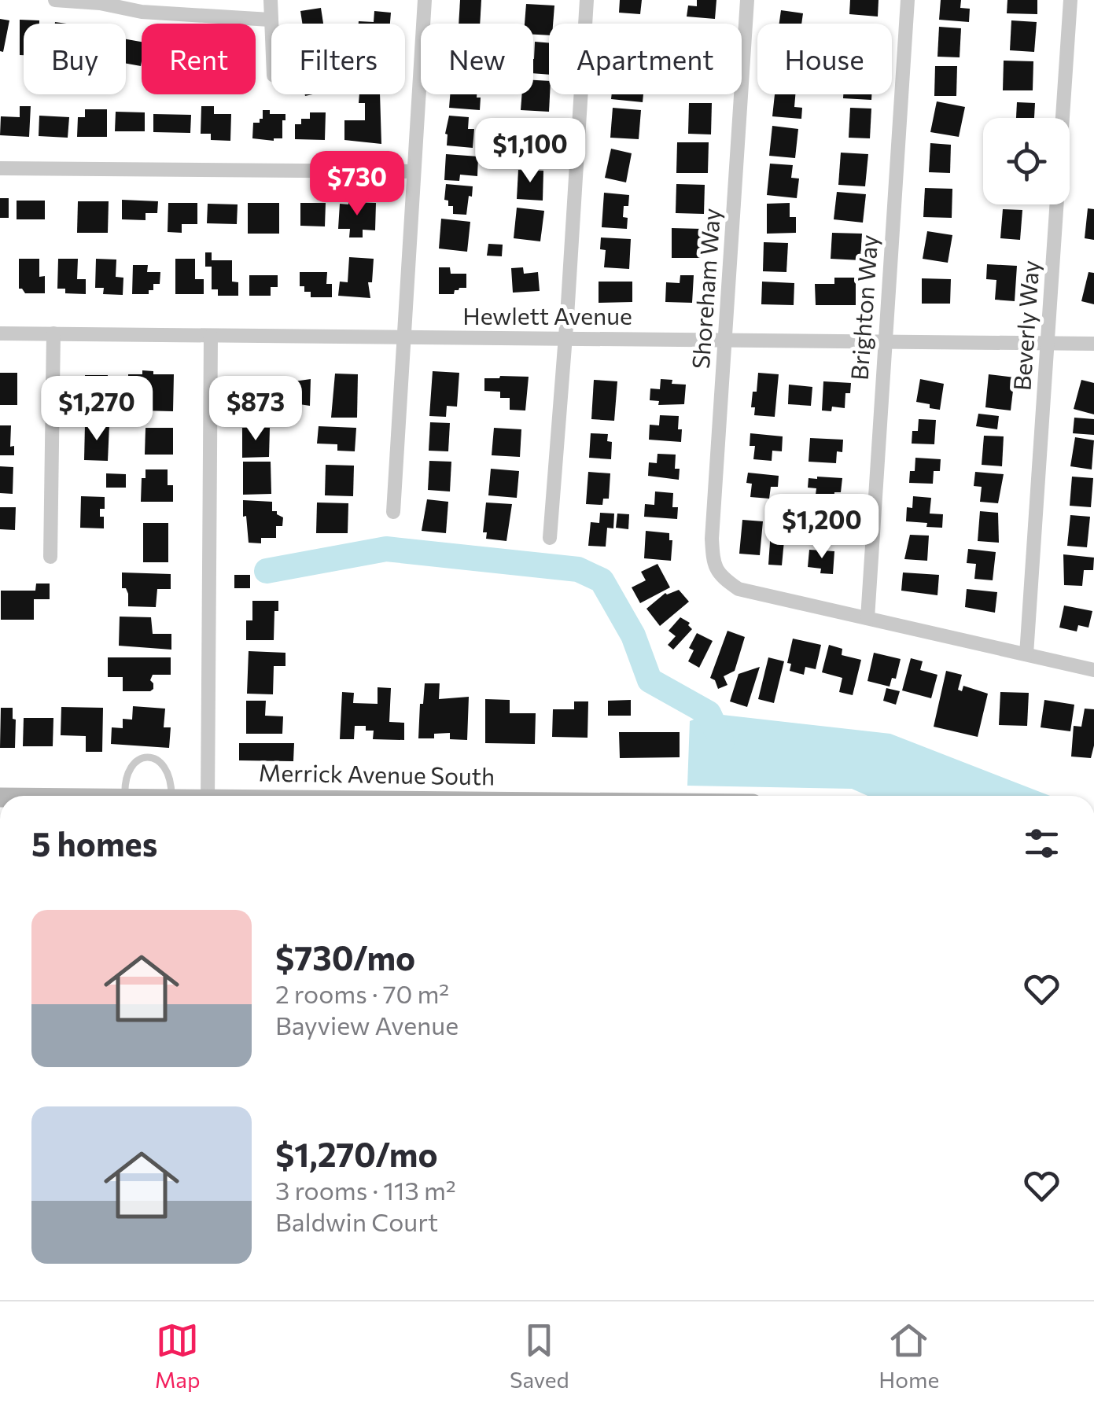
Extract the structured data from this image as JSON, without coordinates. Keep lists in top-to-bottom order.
{
  "streets": {
    "street": [
      "Shoreham Way",
      "Brighton Way",
      "Hewlett Avenue",
      "Beverly Way"
    ]
  },
  "crossings": [
    ["Shoreham Way", "Brighton Way"],
    ["Shoreham Way", "Hewlett Avenue"],
    ["Brighton Way", "Hewlett Avenue"],
    ["Hewlett Avenue", "Beverly Way"]
  ],
  "page": {
    "chip": [
      "Buy",
      "Rent",
      "Filters",
      "New",
      "Apartment",
      "House"
    ],
    "price": [
      "$1,100",
      "$730",
      "$1,270",
      "$873",
      "$1,200"
    ],
    "heading": "5 homes",
    "list": [
      {
        "name": "$730/mo",
        "note": "2 rooms · 70 m² · Bayview Avenue"
      },
      {
        "name": "$1,270/mo",
        "note": "3 rooms · 113 m² · Baldwin Court"
      }
    ],
    "tabs": ["Map", "Saved", "Home"]
  }
}
